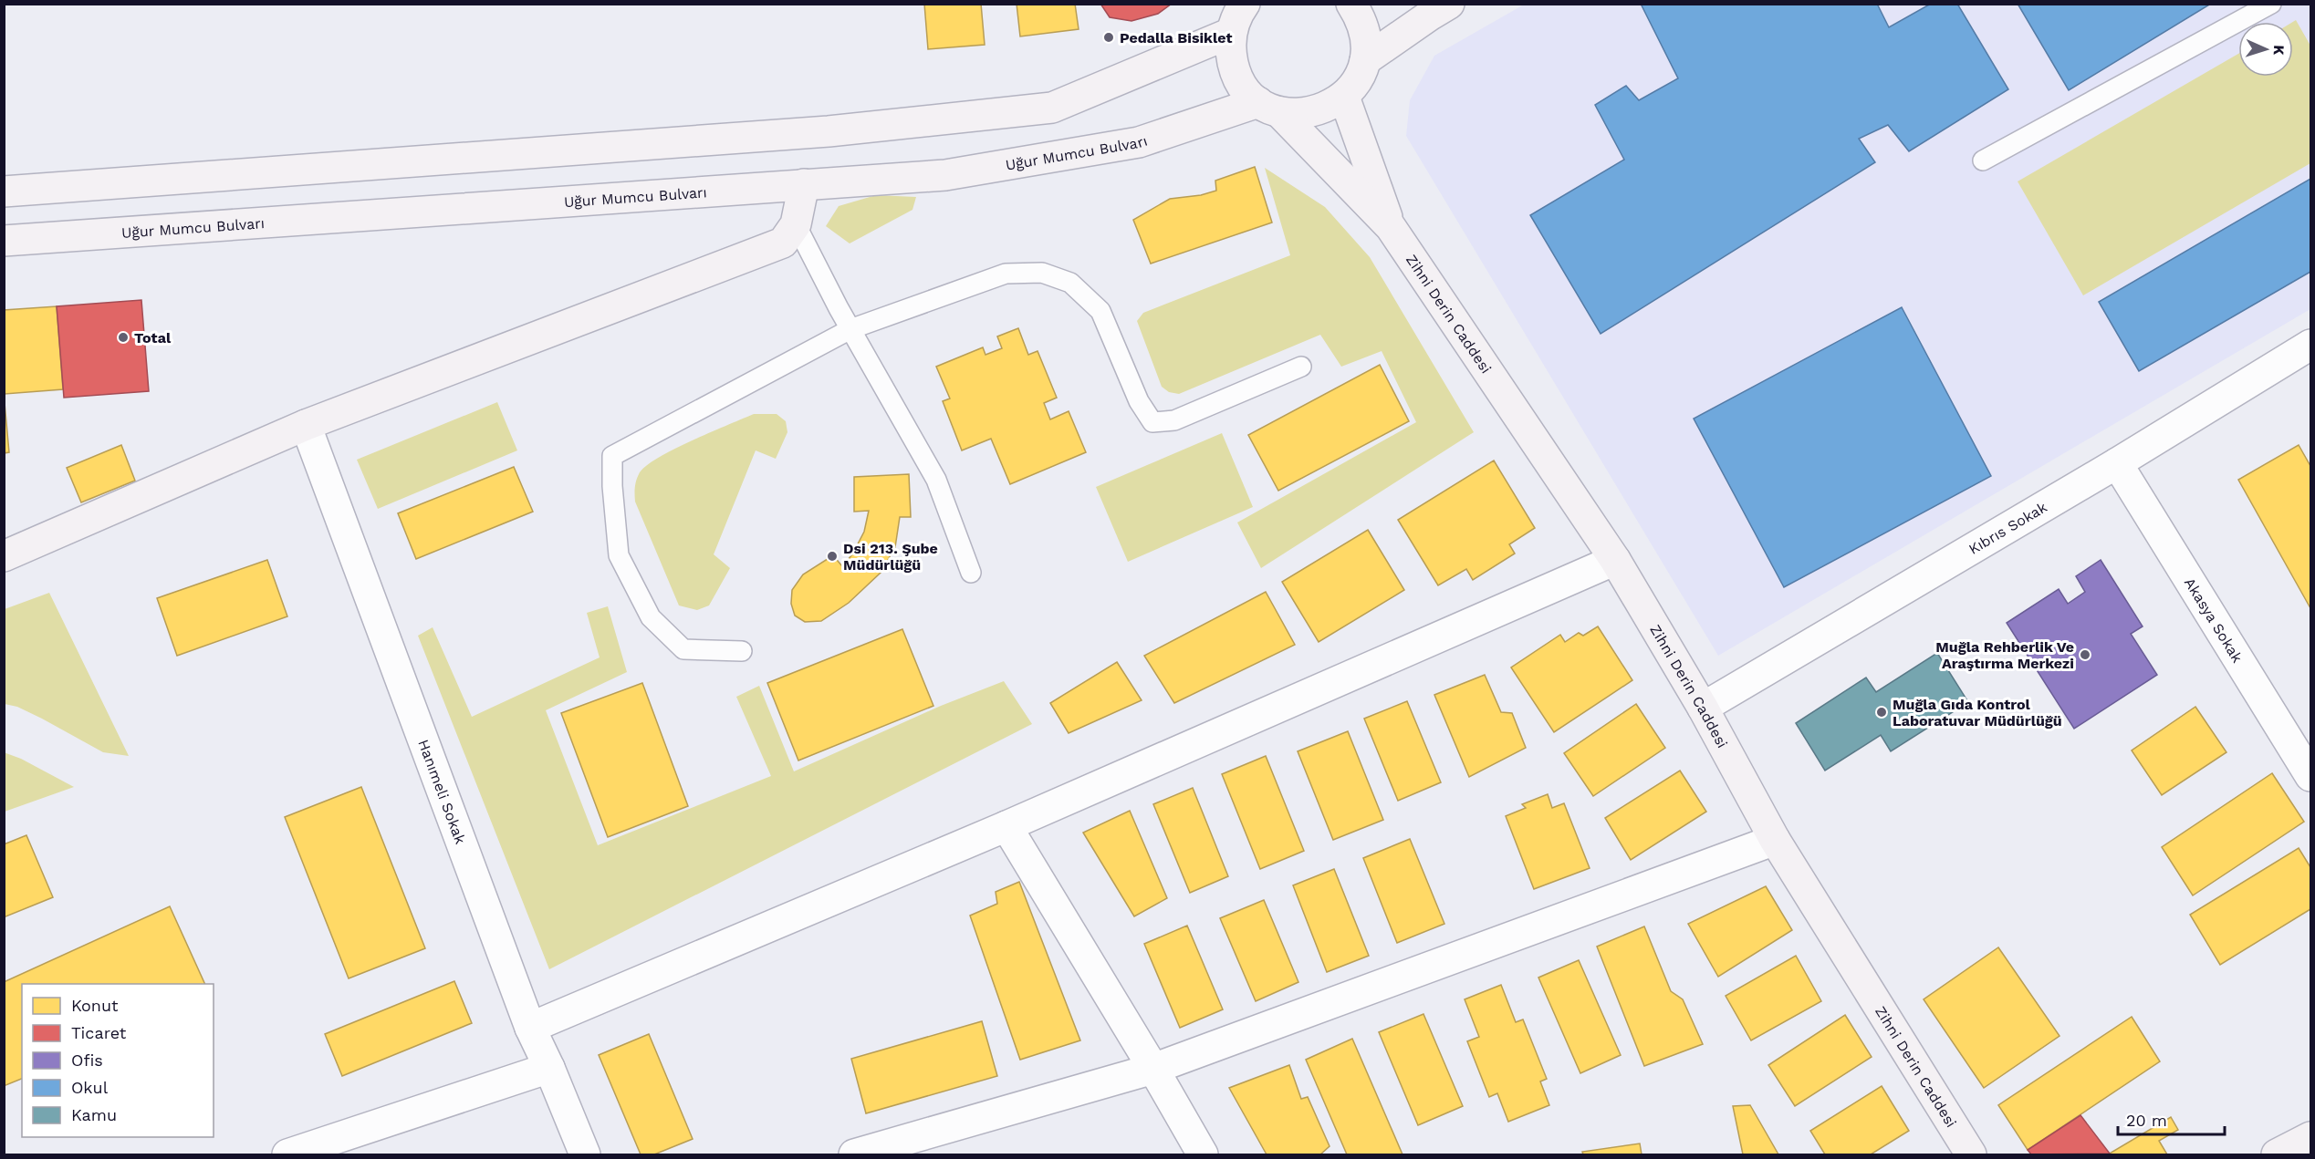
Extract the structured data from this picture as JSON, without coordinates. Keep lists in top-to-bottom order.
{
  "streets": {
    "main road": ["Uğur Mumcu Bulvarı", "Zihni Derin Caddesi"],
    "street": ["Kıbrıs Sokak", "Akasya Sokak", "Hanımeli Sokak"]
  },
  "crossings": [
    ["Zihni Derin Caddesi", "Kıbrıs Sokak"],
    ["Kıbrıs Sokak", "Akasya Sokak"]
  ],
  "places": [
    "Pedalla Bisiklet",
    "Total",
    "Dsi 213. Şube Müdürlüğü",
    "Muğla Rehberlik Ve Araştırma Merkezi",
    "Muğla Gıda Kontrol Laboratuvar Müdürlüğü"
  ],
  "legend": [
    "Konut",
    "Ticaret",
    "Ofis",
    "Okul",
    "Kamu"
  ],
  "scale_bar": "20 m",
  "north": "right"
}
